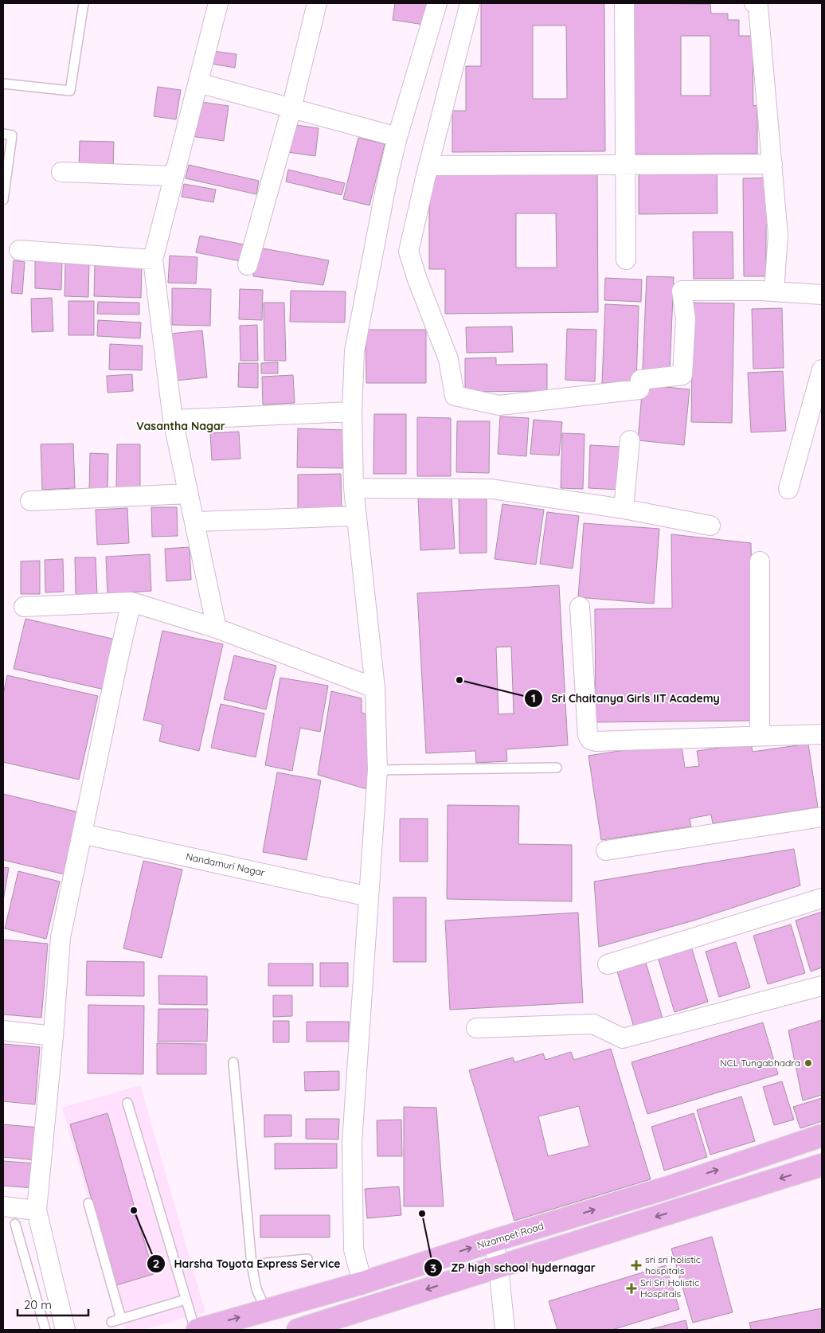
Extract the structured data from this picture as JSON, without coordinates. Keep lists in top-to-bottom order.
{
  "streets": {
    "main road": ["Nizampet Road"],
    "street": ["Nandamuri Nagar"]
  },
  "districts": ["Vasantha Nagar"],
  "places": {
    "other": [
      "Sri Chaitanya Girls IIT Academy",
      "NCL Tungabhadra",
      "Harsha Toyota Express Service",
      "ZP high school hydernagar"
    ],
    "health": ["sri sri holistic hospitals", "Sri Sri Holistic Hospitals"]
  },
  "scale_bar": "20 m"
}
